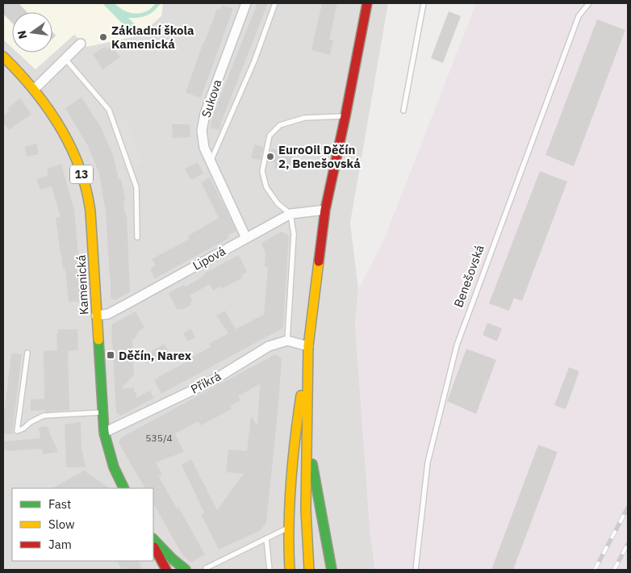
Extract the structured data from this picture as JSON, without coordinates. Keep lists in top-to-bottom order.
{
  "streets": {
    "main road": ["13", "Kamenická"],
    "street": ["Sukova", "Lipová", "Příkrá"],
    "lane": ["Benešovská"]
  },
  "crossings": [
    ["Sukova", "Lipová"],
    ["Lipová", "Kamenická"],
    ["Kamenická", "Příkrá"]
  ],
  "places": {
    "other": ["Základní škola Kamenická", "EuroOil Děčín 2, Benešovská"],
    "transit": ["Děčín, Narex"]
  },
  "house_numbers": ["535/4"],
  "legend": ["Fast", "Slow", "Jam"],
  "north": "left"
}
